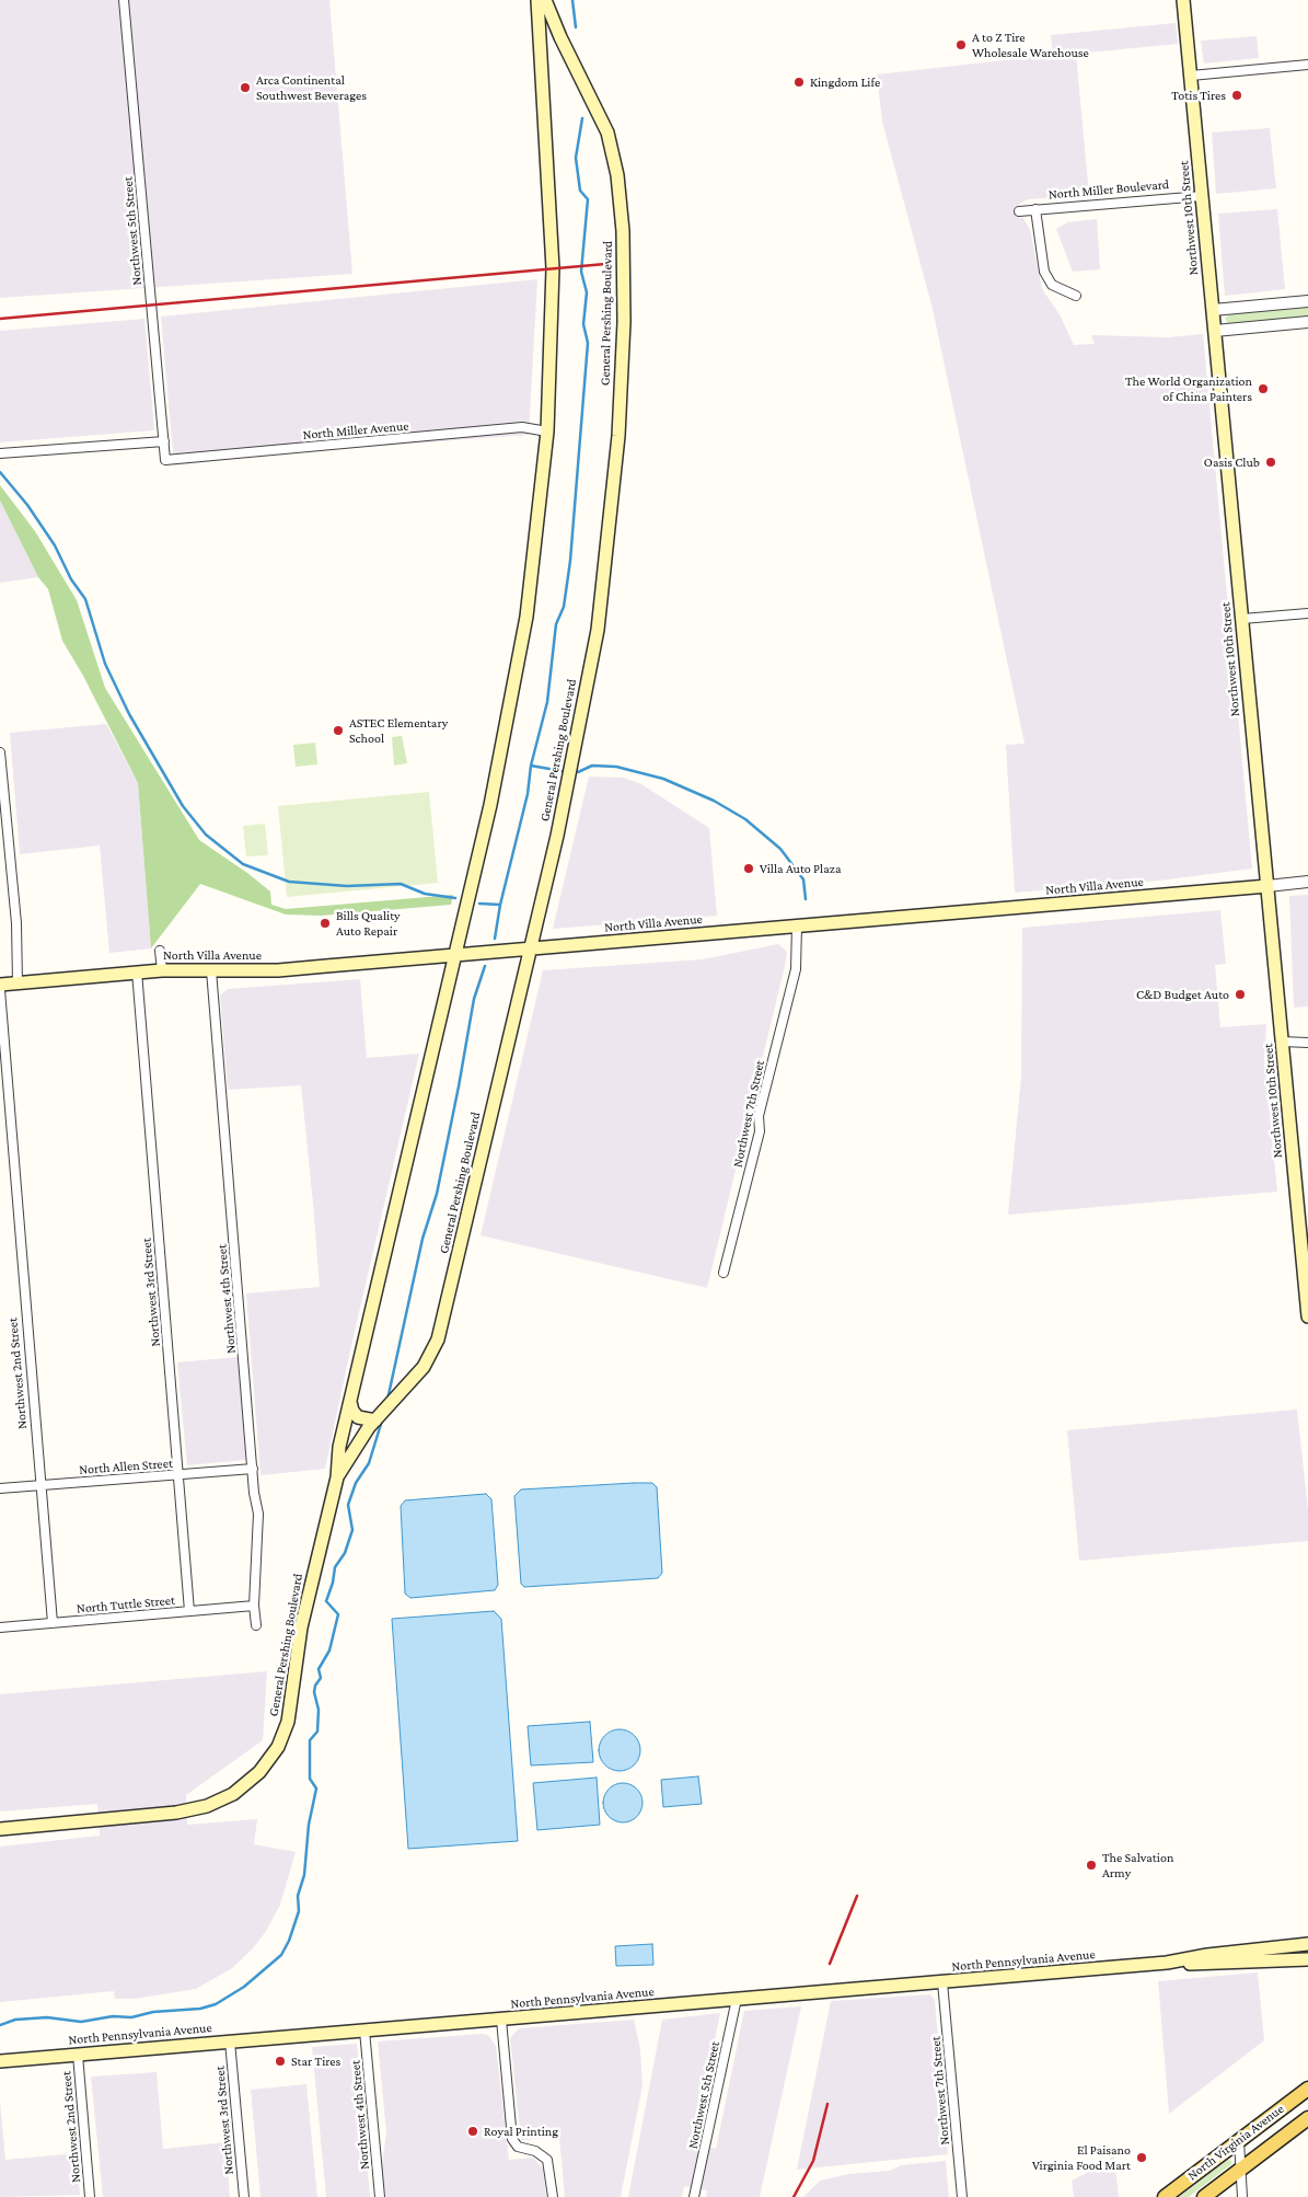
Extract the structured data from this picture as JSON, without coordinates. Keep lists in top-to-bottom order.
{
  "streets": {
    "main road": [
      "Northwest 10th Street",
      "General Pershing Boulevard",
      "North Villa Avenue",
      "North Pennsylvania Avenue",
      "North Virginia Avenue"
    ],
    "street": [
      "North Miller Boulevard",
      "Northwest 5th Street",
      "North Miller Avenue",
      "Northwest 7th Street",
      "Northwest 3rd Street",
      "Northwest 4th Street",
      "Northwest 2nd Street",
      "North Allen Street",
      "North Tuttle Street"
    ]
  },
  "crossings": [
    ["North Miller Boulevard", "Northwest 10th Street"],
    ["Northwest 10th Street", "North Villa Avenue"],
    ["Northwest 5th Street", "North Miller Avenue"],
    ["Northwest 5th Street", "North Pennsylvania Avenue"],
    ["General Pershing Boulevard", "North Miller Avenue"],
    ["General Pershing Boulevard", "North Villa Avenue"],
    ["North Villa Avenue", "Northwest 7th Street"],
    ["North Villa Avenue", "Northwest 3rd Street"],
    ["North Villa Avenue", "Northwest 4th Street"],
    ["Northwest 7th Street", "North Pennsylvania Avenue"],
    ["Northwest 3rd Street", "North Allen Street"],
    ["Northwest 3rd Street", "North Tuttle Street"],
    ["Northwest 3rd Street", "North Pennsylvania Avenue"],
    ["Northwest 4th Street", "North Allen Street"],
    ["Northwest 4th Street", "North Tuttle Street"],
    ["Northwest 4th Street", "North Pennsylvania Avenue"],
    ["Northwest 2nd Street", "North Allen Street"],
    ["Northwest 2nd Street", "North Tuttle Street"],
    ["Northwest 2nd Street", "North Pennsylvania Avenue"]
  ],
  "places": [
    "A to Z Tire Wholesale Warehouse",
    "Kingdom Life",
    "Arca Continental Southwest Beverages",
    "Totis Tires",
    "The World Organization of China Painters",
    "Oasis Club",
    "ASTEC Elementary School",
    "Villa Auto Plaza",
    "Bills Quality Auto Repair",
    "C&D Budget Auto",
    "The Salvation Army",
    "Star Tires",
    "Royal Printing",
    "El Paisano Virginia Food Mart"
  ]
}
